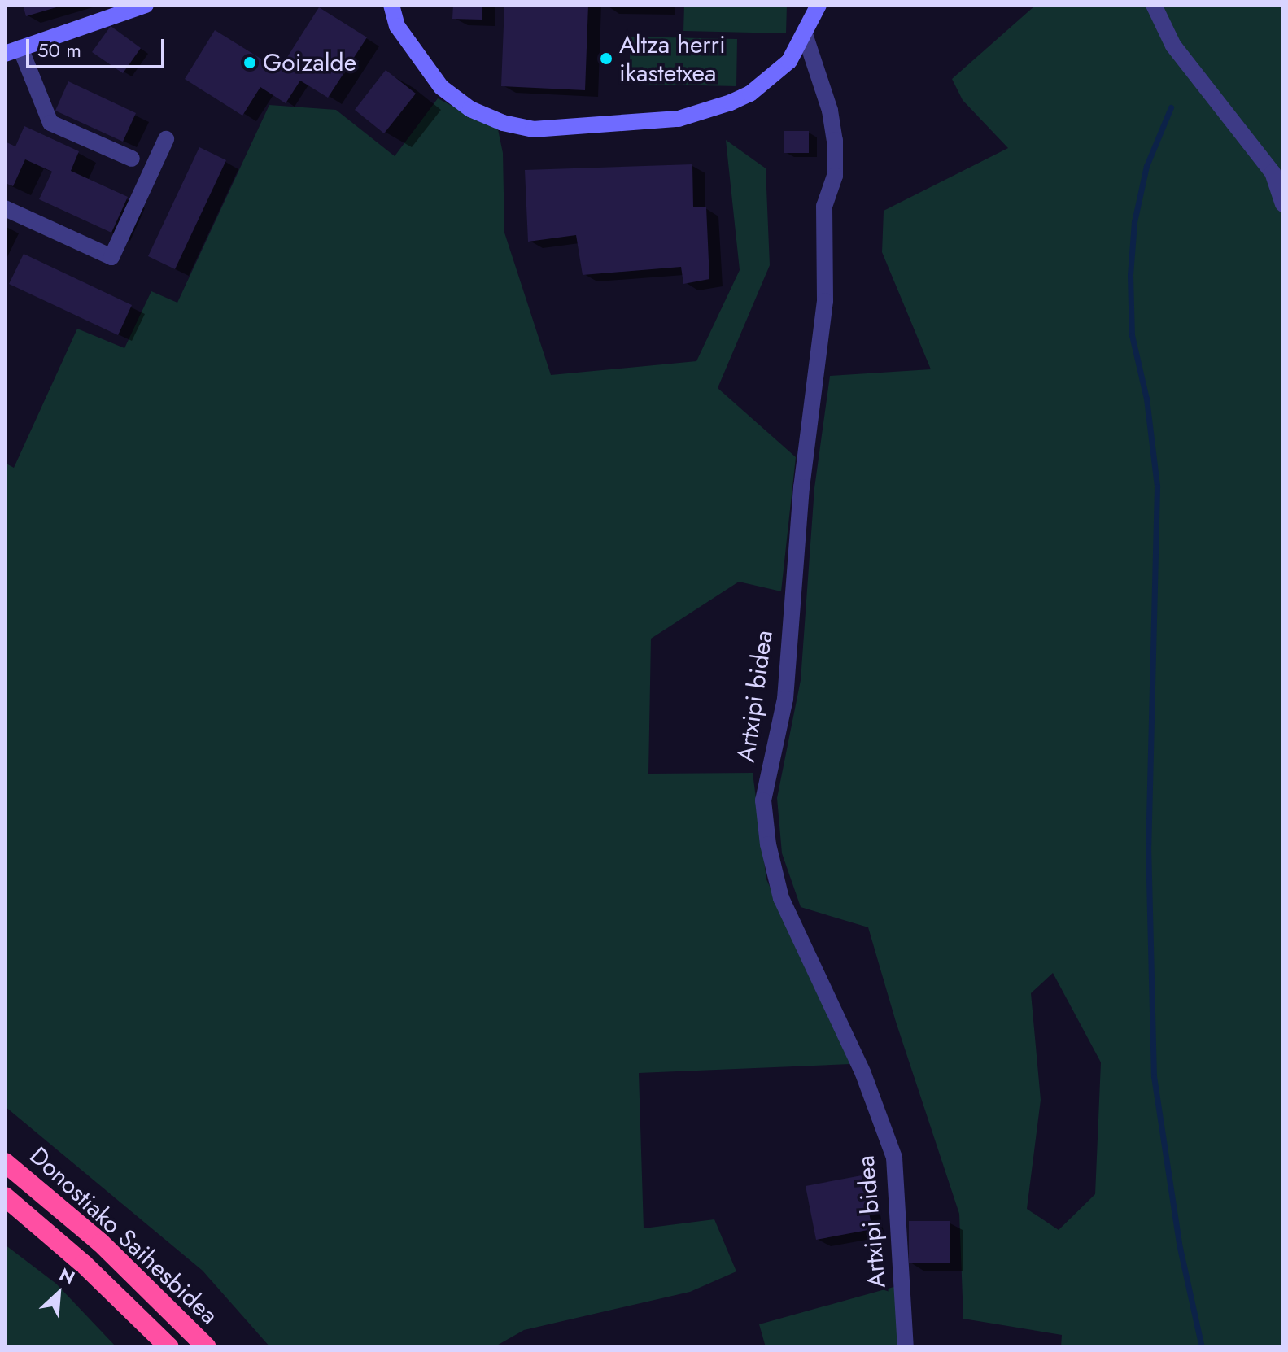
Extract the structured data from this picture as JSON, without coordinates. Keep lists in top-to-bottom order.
{
  "streets": {
    "highway": ["Donostiako Saihesbidea"],
    "street": ["Artxipi bidea"]
  },
  "places": ["Altza herri ikastetxea", "Goizalde"],
  "scale_bar": "50 m",
  "north": "top right"
}
